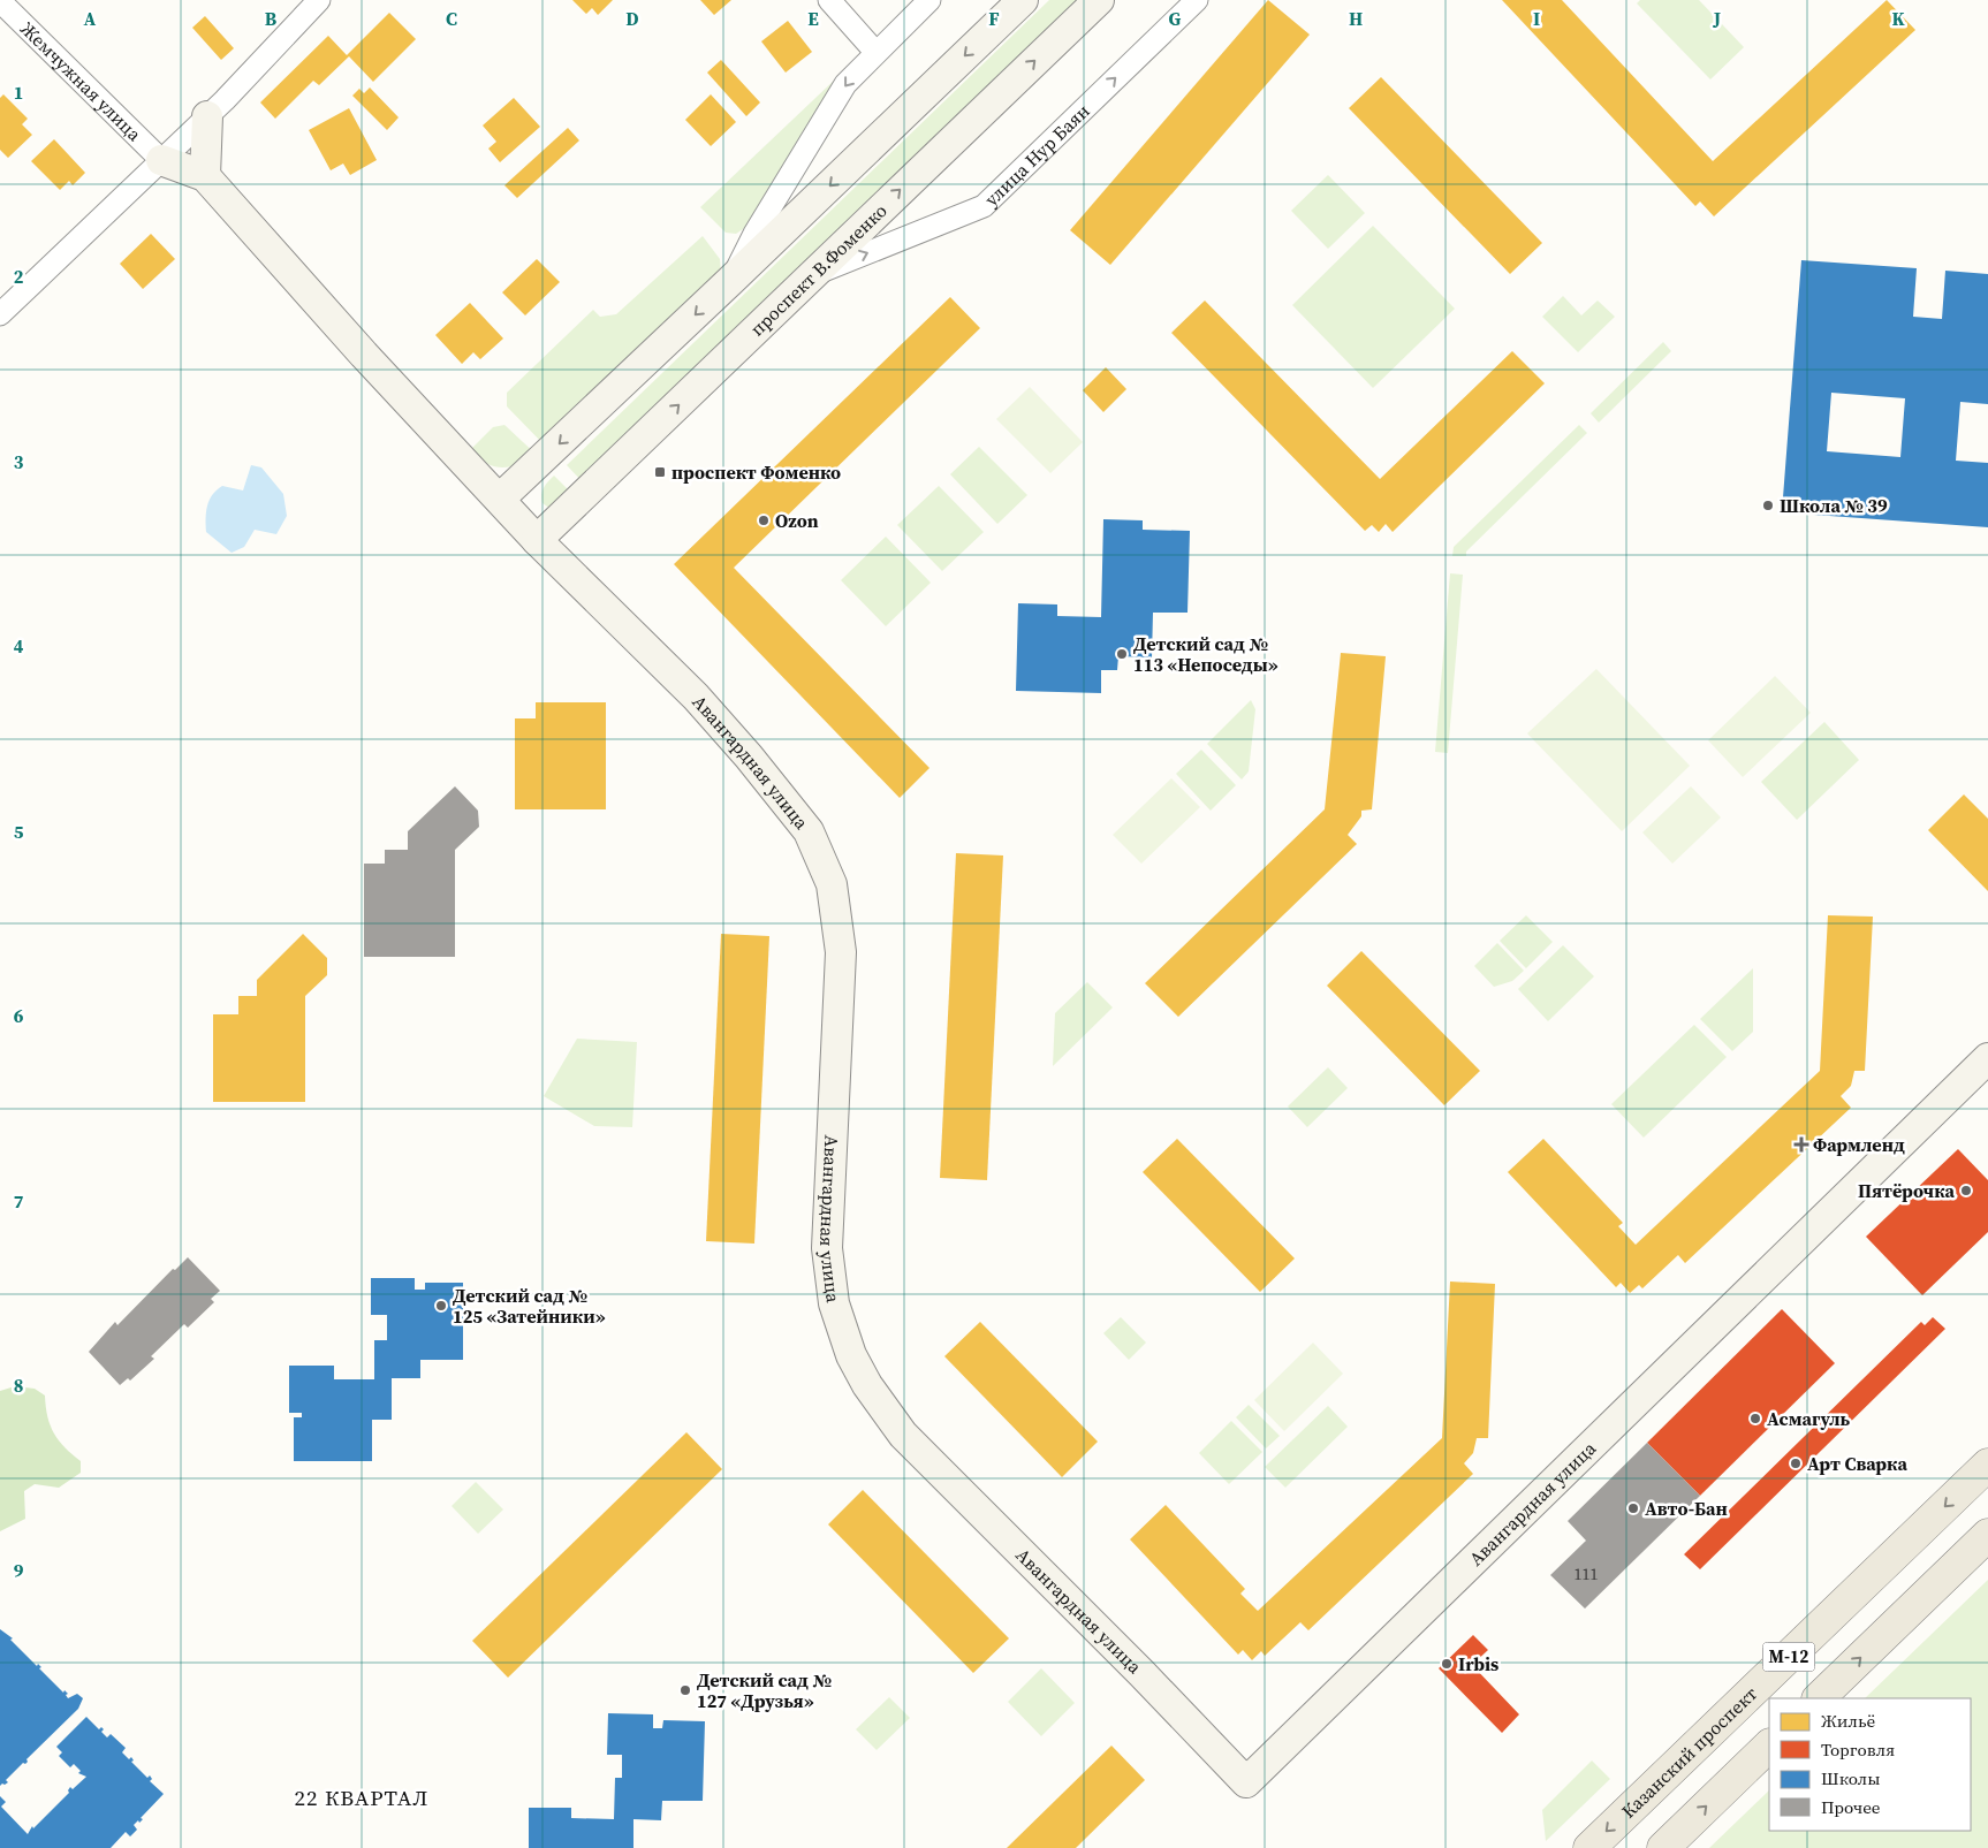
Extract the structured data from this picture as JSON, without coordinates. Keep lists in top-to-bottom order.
{
  "streets": {
    "main road": ["М-12", "Казанский проспект"],
    "street": [
      "Жемчужная улица",
      "улица Нур Баян",
      "проспект В.Фоменко",
      "Авангардная улица"
    ]
  },
  "crossings": [
    ["улица Нур Баян", "проспект В.Фоменко"],
    ["проспект В.Фоменко", "Авангардная улица"]
  ],
  "districts": ["22 КВАРТАЛ"],
  "places": {
    "transit": ["проспект Фоменко"],
    "other": [
      "Школа № 39",
      "Ozon",
      "Детский сад № 113 «Непоседы»",
      "Пятёрочка",
      "Детский сад № 125 «Затейники»",
      "Асмагуль",
      "Арт Сварка",
      "Авто-Бан",
      "Irbis",
      "Детский сад № 127 «Друзья»"
    ],
    "health": ["Фармленд"]
  },
  "house_numbers": ["111"],
  "legend": [
    "Жильё",
    "Торговля",
    "Школы",
    "Прочее"
  ],
  "grid": {
    "columns": [
      "A",
      "B",
      "C",
      "D",
      "E",
      "F",
      "G",
      "H",
      "I",
      "J",
      "K"
    ],
    "rows": [
      "1",
      "2",
      "3",
      "4",
      "5",
      "6",
      "7",
      "8",
      "9"
    ]
  }
}
